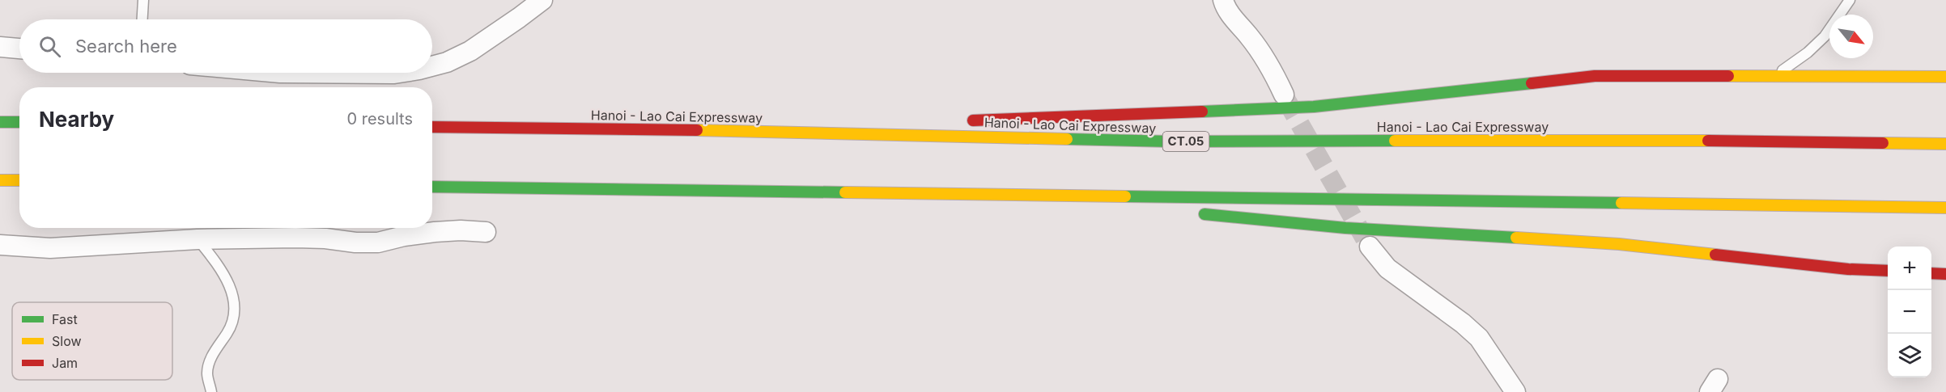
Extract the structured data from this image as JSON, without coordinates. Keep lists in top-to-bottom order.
{
  "streets": {
    "highway": ["Hanoi - Lao Cai Expressway", "CT.05"]
  },
  "legend": ["Fast", "Slow", "Jam"],
  "north": "bottom right",
  "page": {
    "search": "Search here",
    "heading": ["Nearby", "0 results"],
    "map_buttons": ["+", "−"]
  }
}
